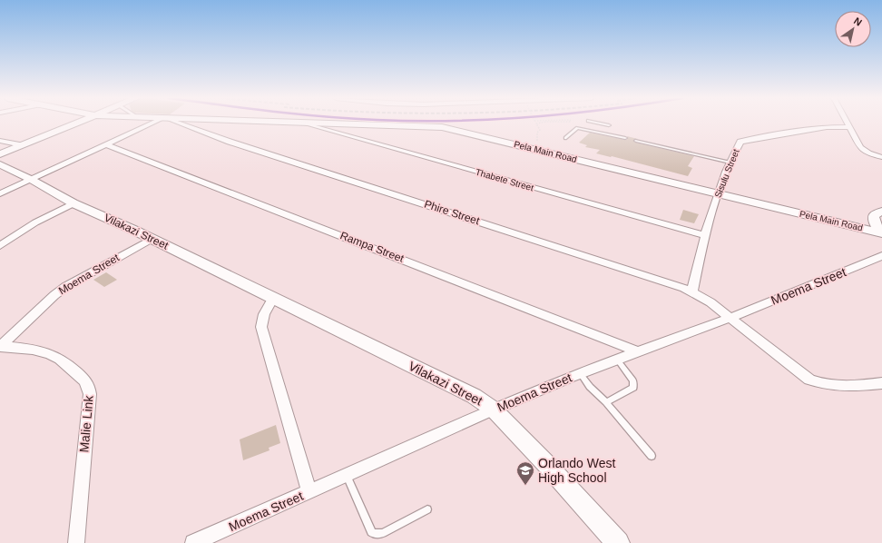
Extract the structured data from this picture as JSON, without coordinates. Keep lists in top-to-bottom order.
{
  "streets": {
    "main road": ["Pela Main Road", "Vilakazi Street"],
    "street": [
      "Sisulu Street",
      "Thabete Street",
      "Phire Street",
      "Rampa Street",
      "Moema Street",
      "Malie Link"
    ]
  },
  "crossings": [
    ["Pela Main Road", "Sisulu Street"],
    ["Pela Main Road", "Thabete Street"],
    ["Sisulu Street", "Thabete Street"],
    ["Sisulu Street", "Phire Street"],
    ["Phire Street", "Moema Street"],
    ["Vilakazi Street", "Moema Street"],
    ["Rampa Street", "Moema Street"],
    ["Moema Street", "Malie Link"]
  ],
  "places": {
    "school or university": ["Orlando West High School"]
  },
  "north": "top right"
}
